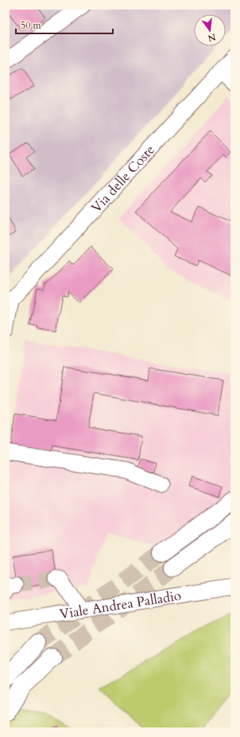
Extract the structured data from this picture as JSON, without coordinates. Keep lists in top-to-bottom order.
{
  "streets": {
    "street": ["Via delle Coste", "Viale Andrea Palladio"]
  },
  "scale_bar": "50 m",
  "north": "bottom"
}
